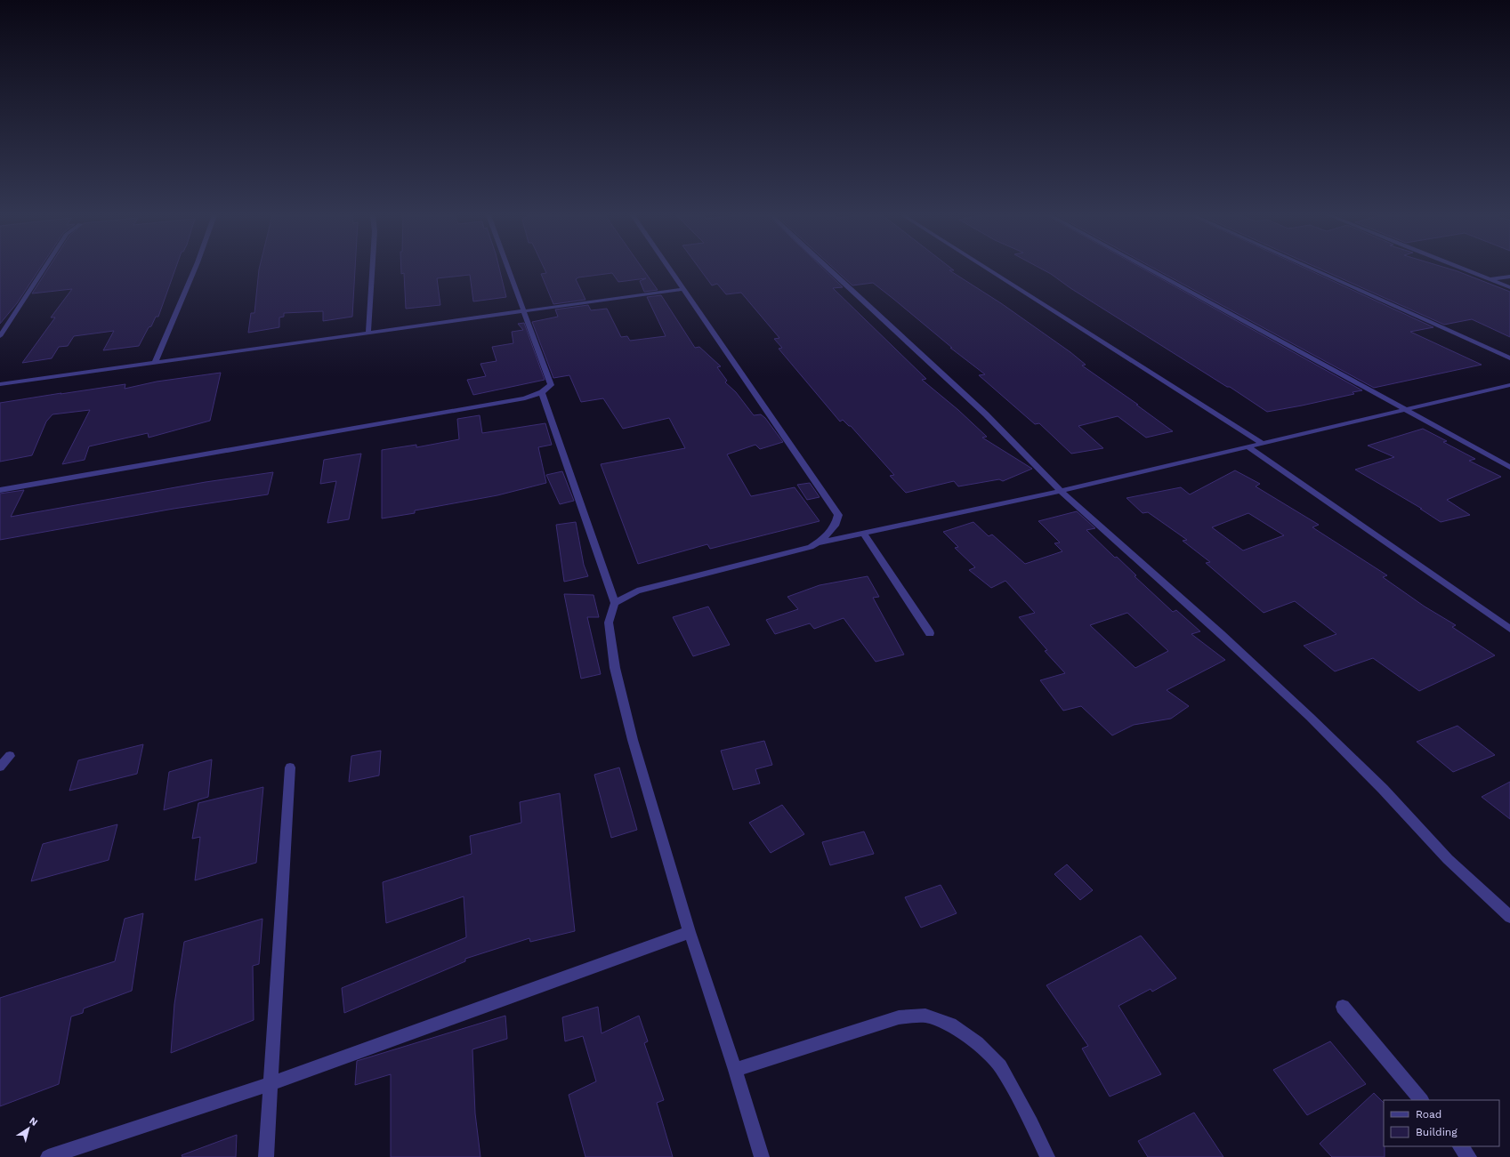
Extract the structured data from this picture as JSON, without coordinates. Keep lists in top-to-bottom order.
{
  "legend": ["Road", "Building"],
  "north": "top right"
}
